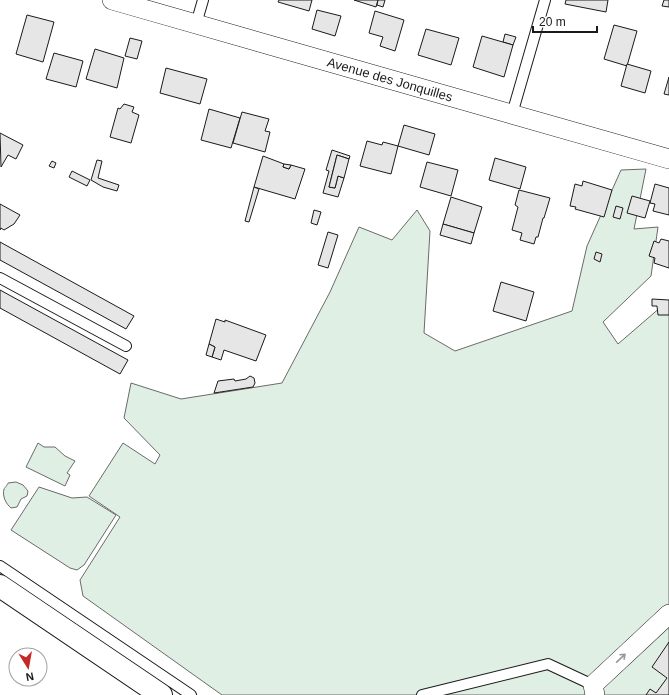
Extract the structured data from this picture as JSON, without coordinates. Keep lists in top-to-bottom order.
{
  "streets": {
    "street": ["Avenue des Jonquilles"]
  },
  "scale_bar": "20 m",
  "north": "bottom"
}
